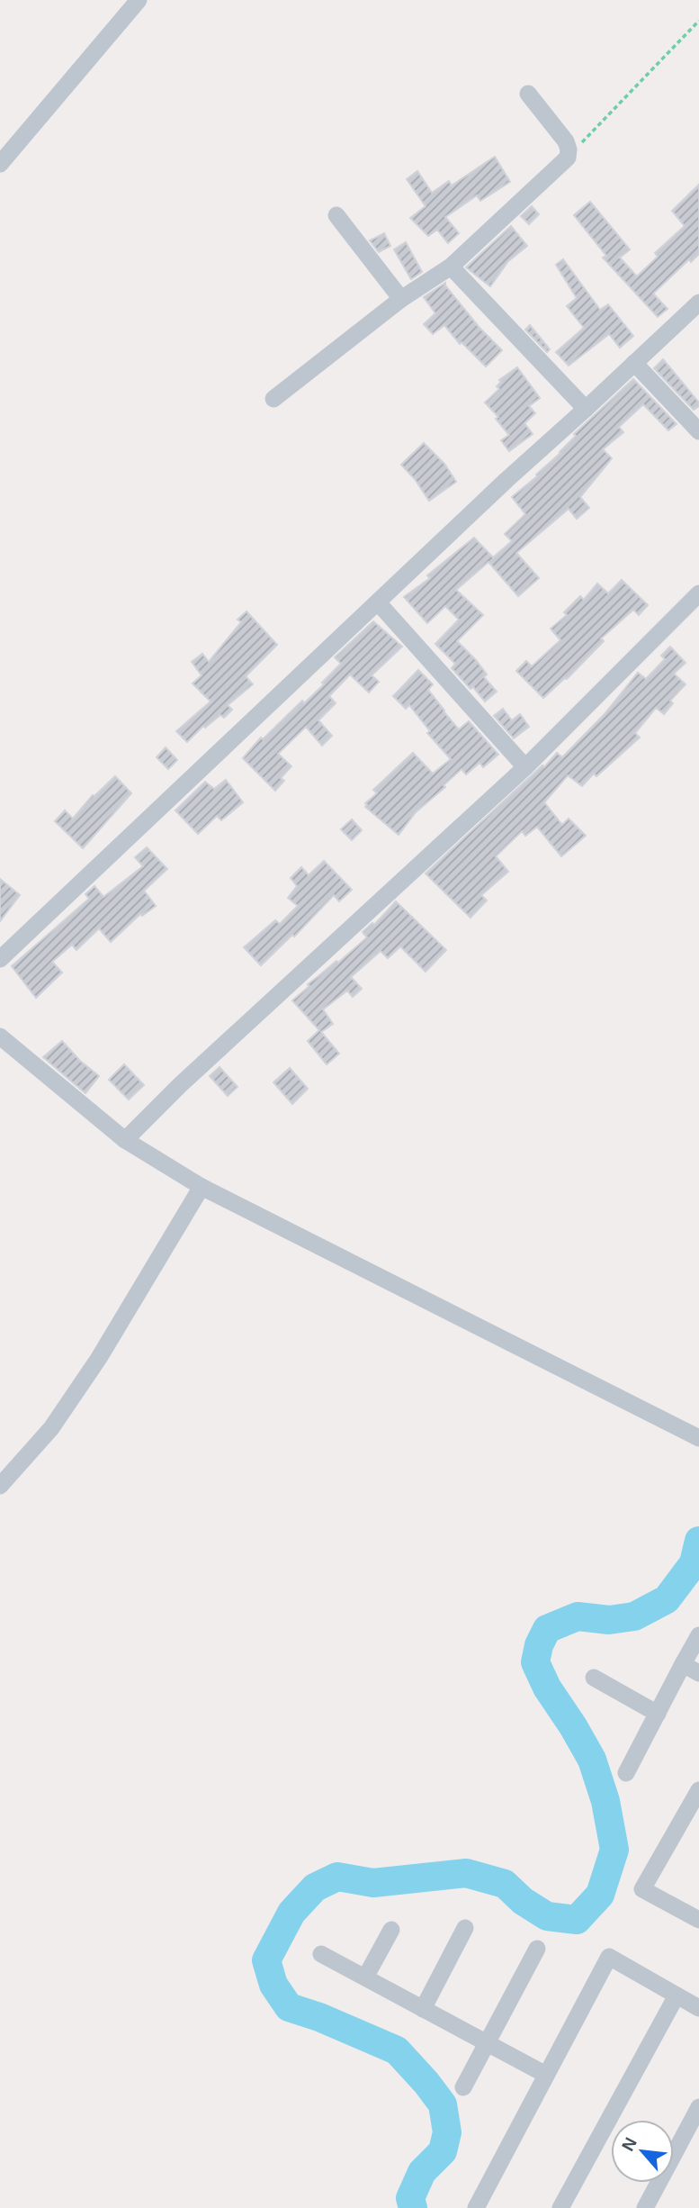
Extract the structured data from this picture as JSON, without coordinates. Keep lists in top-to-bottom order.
{
  "north": "top left"
}
